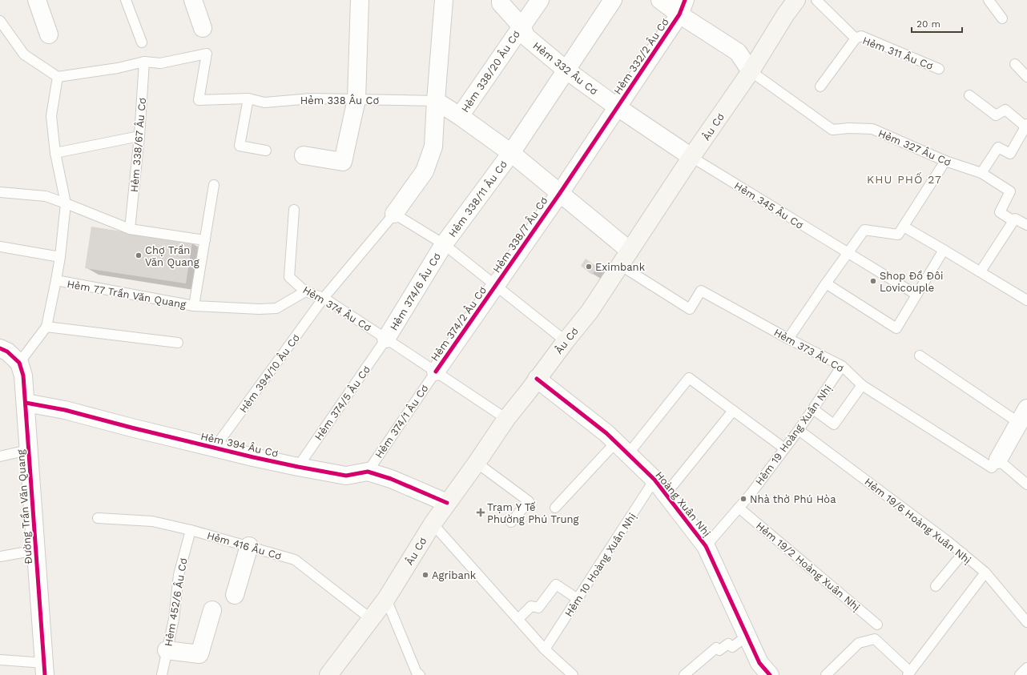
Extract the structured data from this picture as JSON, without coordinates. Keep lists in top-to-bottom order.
{
  "streets": {
    "main road": ["Âu Cơ"],
    "street": [
      "Hẻm 332/2 Âu Cơ",
      "Hẻm 332 Âu Cơ",
      "Hẻm 338/20 Âu Cơ",
      "Hẻm 338/11 Âu Cơ",
      "Hẻm 338/7 Âu Cơ",
      "Hẻm 374/6 Âu Cơ",
      "Hẻm 374/2 Âu Cơ",
      "Hẻm 394 Âu Cơ",
      "Hoàng Xuân Nhị",
      "Đường Trần Văn Quang"
    ],
    "lane": [
      "Hẻm 311 Âu Cơ",
      "Hẻm 338 Âu Cơ",
      "Hẻm 338/67 Âu Cơ",
      "Hẻm 327 Âu Cơ",
      "Hẻm 345 Âu Cơ",
      "Hẻm 77 Trần Văn Quang",
      "Hẻm 374 Âu Cơ",
      "Hẻm 373 Âu Cơ",
      "Hẻm 394/10 Âu Cơ",
      "Hẻm 374/5 Âu Cơ",
      "Hẻm 374/1 Âu Cơ",
      "Hẻm 19 Hoàng Xuân Nhị",
      "Hẻm 19/6 Hoàng Xuân Nhị",
      "Hẻm 416 Âu Cơ",
      "Hẻm 10 Hoàng Xuân Nhị",
      "Hẻm 19/2 Hoàng Xuân Nhị",
      "Hẻm 452/6 Âu Cơ"
    ]
  },
  "crossings": [
    ["Hẻm 332/2 Âu Cơ", "Hẻm 332 Âu Cơ"],
    ["Hẻm 332/2 Âu Cơ", "Hẻm 338/7 Âu Cơ"],
    ["Hẻm 332 Âu Cơ", "Hẻm 338/20 Âu Cơ"],
    ["Hẻm 332 Âu Cơ", "Âu Cơ"],
    ["Hẻm 332 Âu Cơ", "Hẻm 338/11 Âu Cơ"],
    ["Hẻm 332 Âu Cơ", "Hẻm 345 Âu Cơ"],
    ["Hẻm 338 Âu Cơ", "Hẻm 338/67 Âu Cơ"],
    ["Hẻm 338 Âu Cơ", "Hẻm 77 Trần Văn Quang"],
    ["Âu Cơ", "Hẻm 327 Âu Cơ"],
    ["Âu Cơ", "Hẻm 345 Âu Cơ"],
    ["Âu Cơ", "Hẻm 374 Âu Cơ"],
    ["Âu Cơ", "Hẻm 373 Âu Cơ"],
    ["Âu Cơ", "Hẻm 394 Âu Cơ"],
    ["Âu Cơ", "Hoàng Xuân Nhị"],
    ["Âu Cơ", "Hẻm 416 Âu Cơ"],
    ["Hẻm 338/11 Âu Cơ", "Hẻm 374/6 Âu Cơ"],
    ["Hẻm 338/7 Âu Cơ", "Hẻm 374/2 Âu Cơ"],
    ["Hẻm 374/6 Âu Cơ", "Hẻm 374 Âu Cơ"],
    ["Hẻm 374/6 Âu Cơ", "Hẻm 374/5 Âu Cơ"],
    ["Hẻm 374 Âu Cơ", "Hẻm 374/2 Âu Cơ"],
    ["Hẻm 374 Âu Cơ", "Hẻm 394/10 Âu Cơ"],
    ["Hẻm 374 Âu Cơ", "Hẻm 374/5 Âu Cơ"],
    ["Hẻm 374 Âu Cơ", "Hẻm 374/1 Âu Cơ"],
    ["Hẻm 374/2 Âu Cơ", "Hẻm 374/1 Âu Cơ"],
    ["Hẻm 373 Âu Cơ", "Hẻm 19 Hoàng Xuân Nhị"],
    ["Hẻm 394/10 Âu Cơ", "Hẻm 394 Âu Cơ"],
    ["Hẻm 374/5 Âu Cơ", "Hẻm 394 Âu Cơ"],
    ["Hẻm 374/1 Âu Cơ", "Hẻm 394 Âu Cơ"],
    ["Hẻm 19 Hoàng Xuân Nhị", "Hoàng Xuân Nhị"],
    ["Hẻm 19 Hoàng Xuân Nhị", "Hẻm 19/6 Hoàng Xuân Nhị"],
    ["Hẻm 19 Hoàng Xuân Nhị", "Hẻm 19/2 Hoàng Xuân Nhị"],
    ["Hẻm 394 Âu Cơ", "Đường Trần Văn Quang"],
    ["Hoàng Xuân Nhị", "Hẻm 10 Hoàng Xuân Nhị"],
    ["Hẻm 416 Âu Cơ", "Hẻm 452/6 Âu Cơ"]
  ],
  "districts": ["KHU PHỐ 27"],
  "places": {
    "other": [
      "Chợ Trần Văn Quang",
      "Eximbank",
      "Shop Đồ Đôi Lovicouple",
      "Nhà thờ Phú Hòa",
      "Agribank"
    ],
    "health": ["Trạm Y Tế Phường Phú Trung"]
  },
  "scale_bar": "20 m"
}
